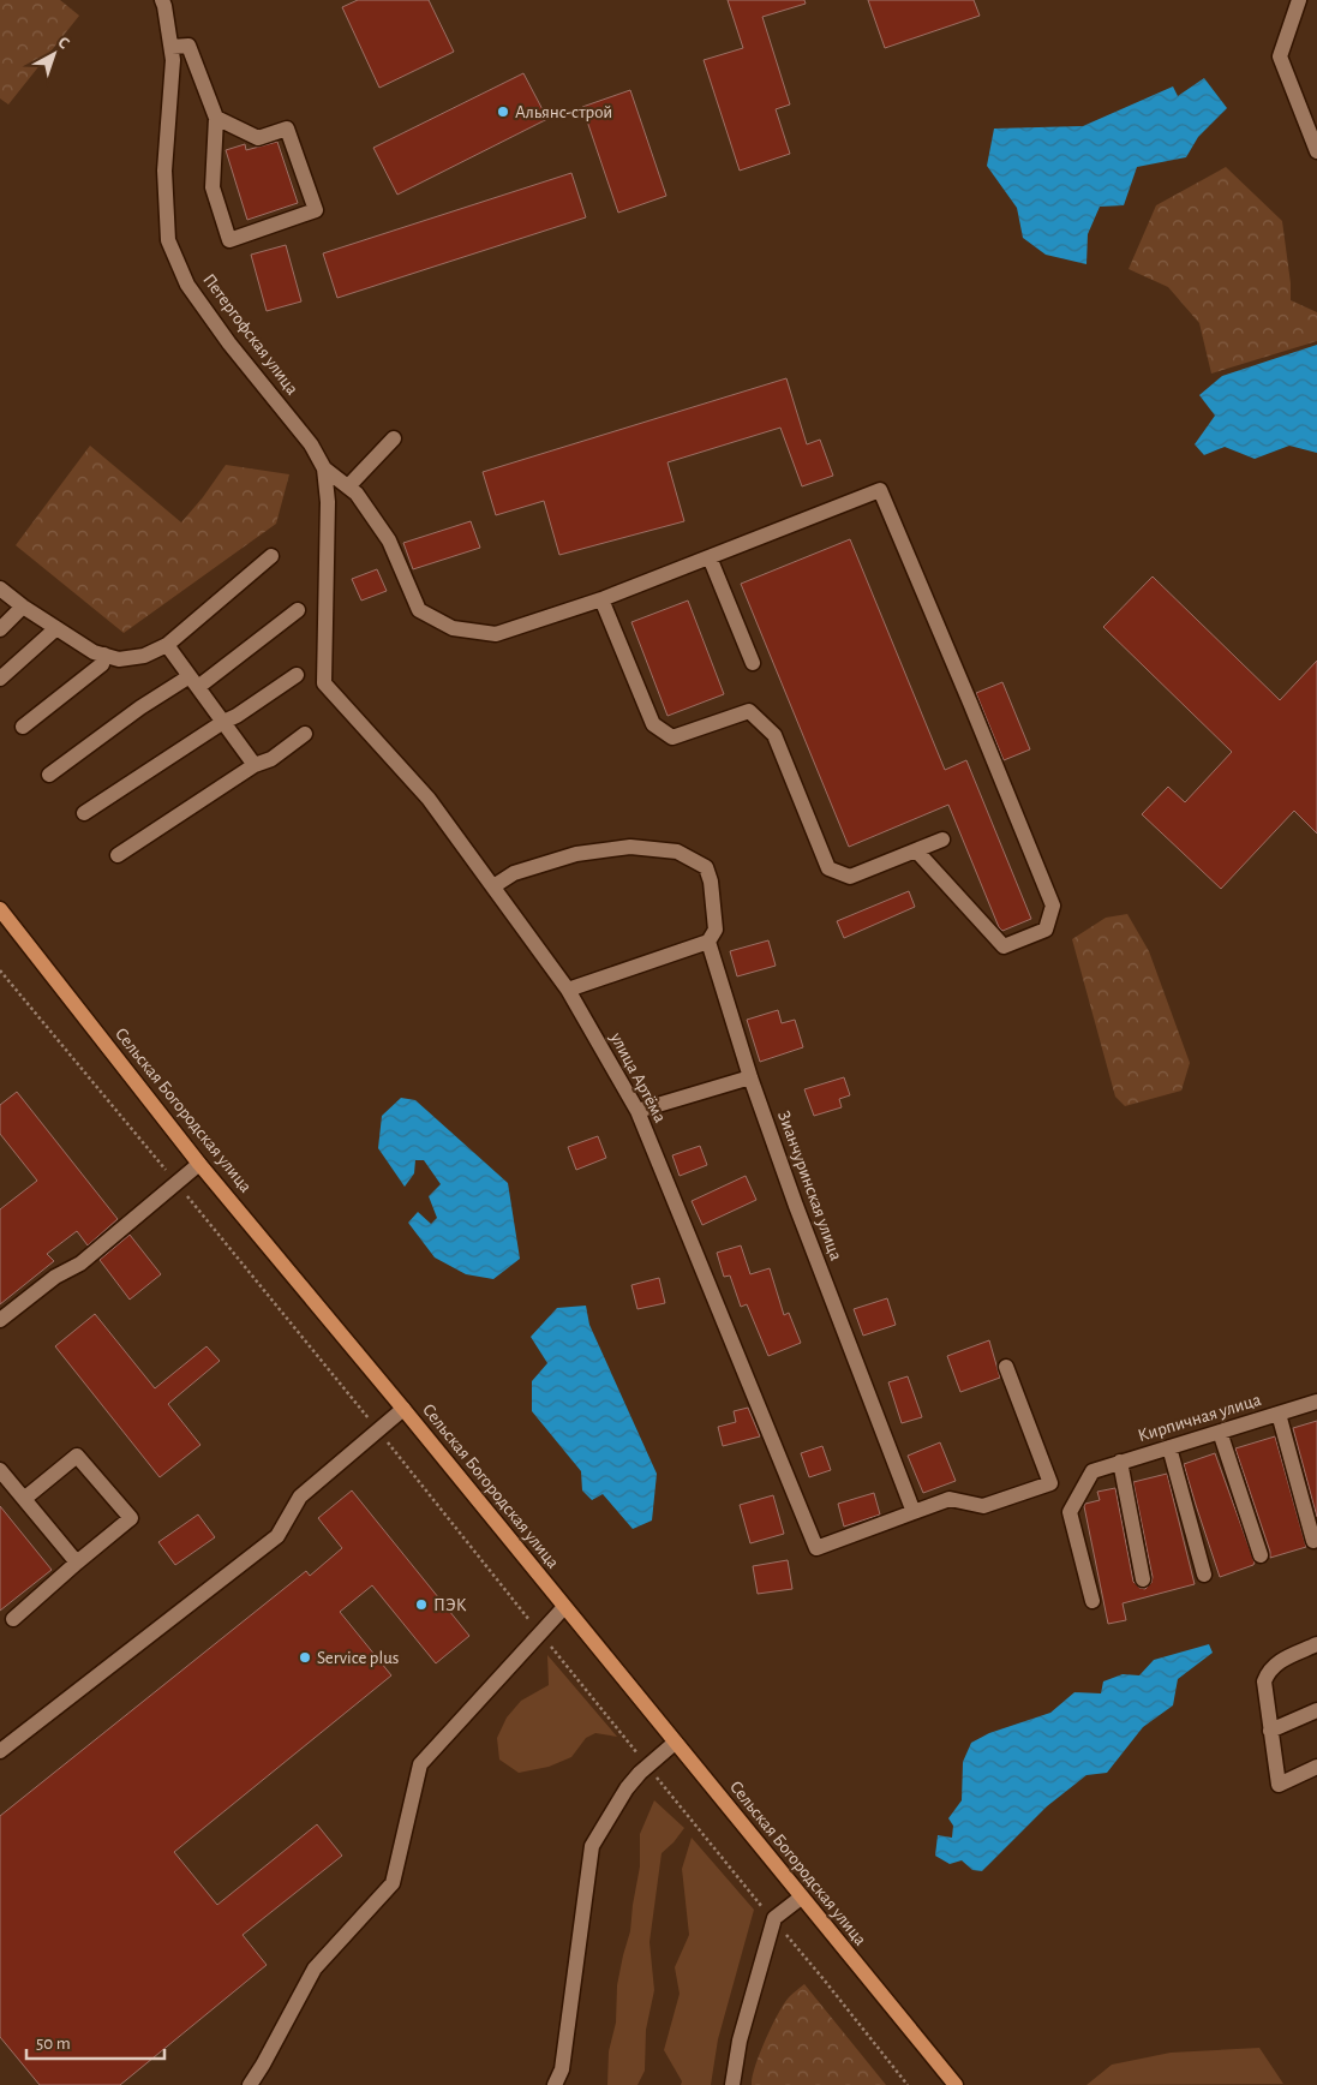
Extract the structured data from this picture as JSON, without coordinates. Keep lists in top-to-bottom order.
{
  "streets": {
    "main road": ["Сельская Богородская улица"],
    "street": [
      "Петергофская улица",
      "улица Артёма",
      "Зианчуринская улица",
      "Кирпичная улица"
    ]
  },
  "crossings": [
    ["Петергофская улица", "улица Артёма"],
    ["улица Артёма", "Зианчуринская улица"]
  ],
  "places": ["Альянс-строй", "ПЭК", "Service plus"],
  "scale_bar": "50 m",
  "north": "top right"
}
